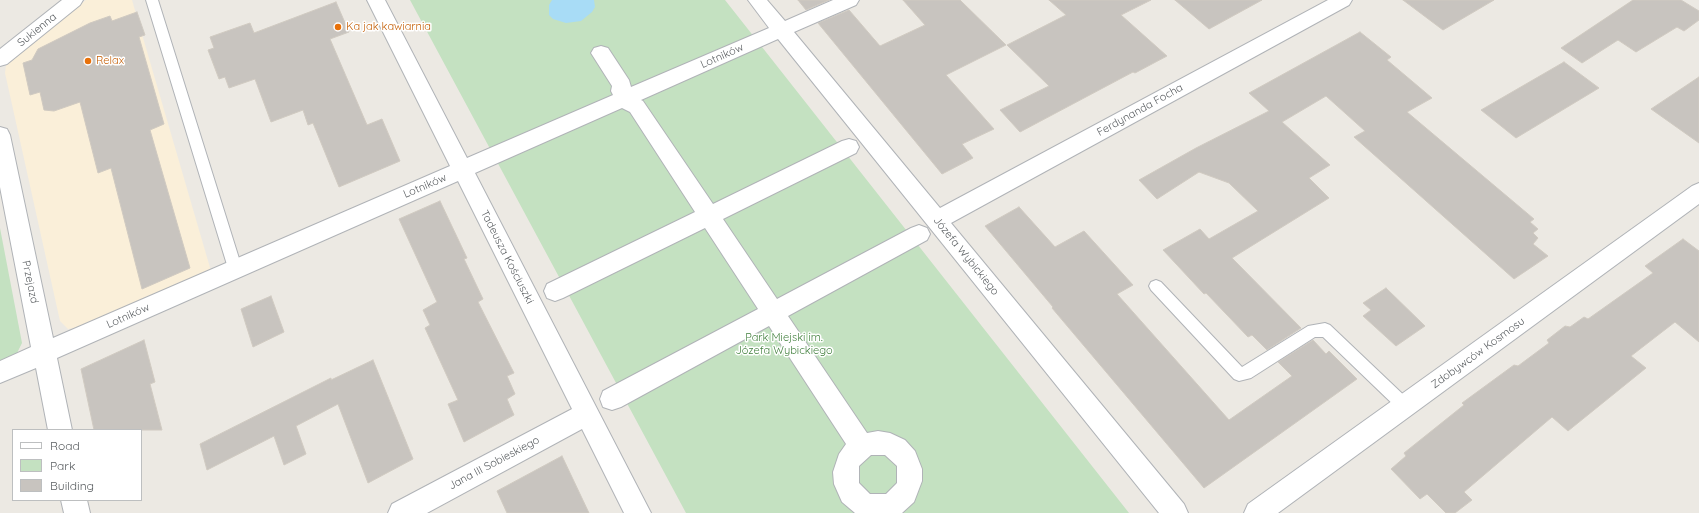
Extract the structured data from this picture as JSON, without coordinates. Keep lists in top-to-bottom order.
{
  "streets": {
    "street": [
      "Sukienna",
      "Lotników",
      "Ferdynanda Focha",
      "Józefa Wybickiego",
      "Tadeusza Kościuszki",
      "Przejazd",
      "Zdobywców Kosmosu",
      "Jana III Sobieskiego"
    ]
  },
  "crossings": [
    ["Lotników", "Józefa Wybickiego"],
    ["Lotników", "Tadeusza Kościuszki"],
    ["Lotników", "Przejazd"],
    ["Ferdynanda Focha", "Józefa Wybickiego"],
    ["Tadeusza Kościuszki", "Jana III Sobieskiego"]
  ],
  "parks": ["Park Miejski im. Józefa Wybickiego"],
  "places": ["Ka jak kawiarnia", "Relax"],
  "legend": ["Road", "Park", "Building"]
}
